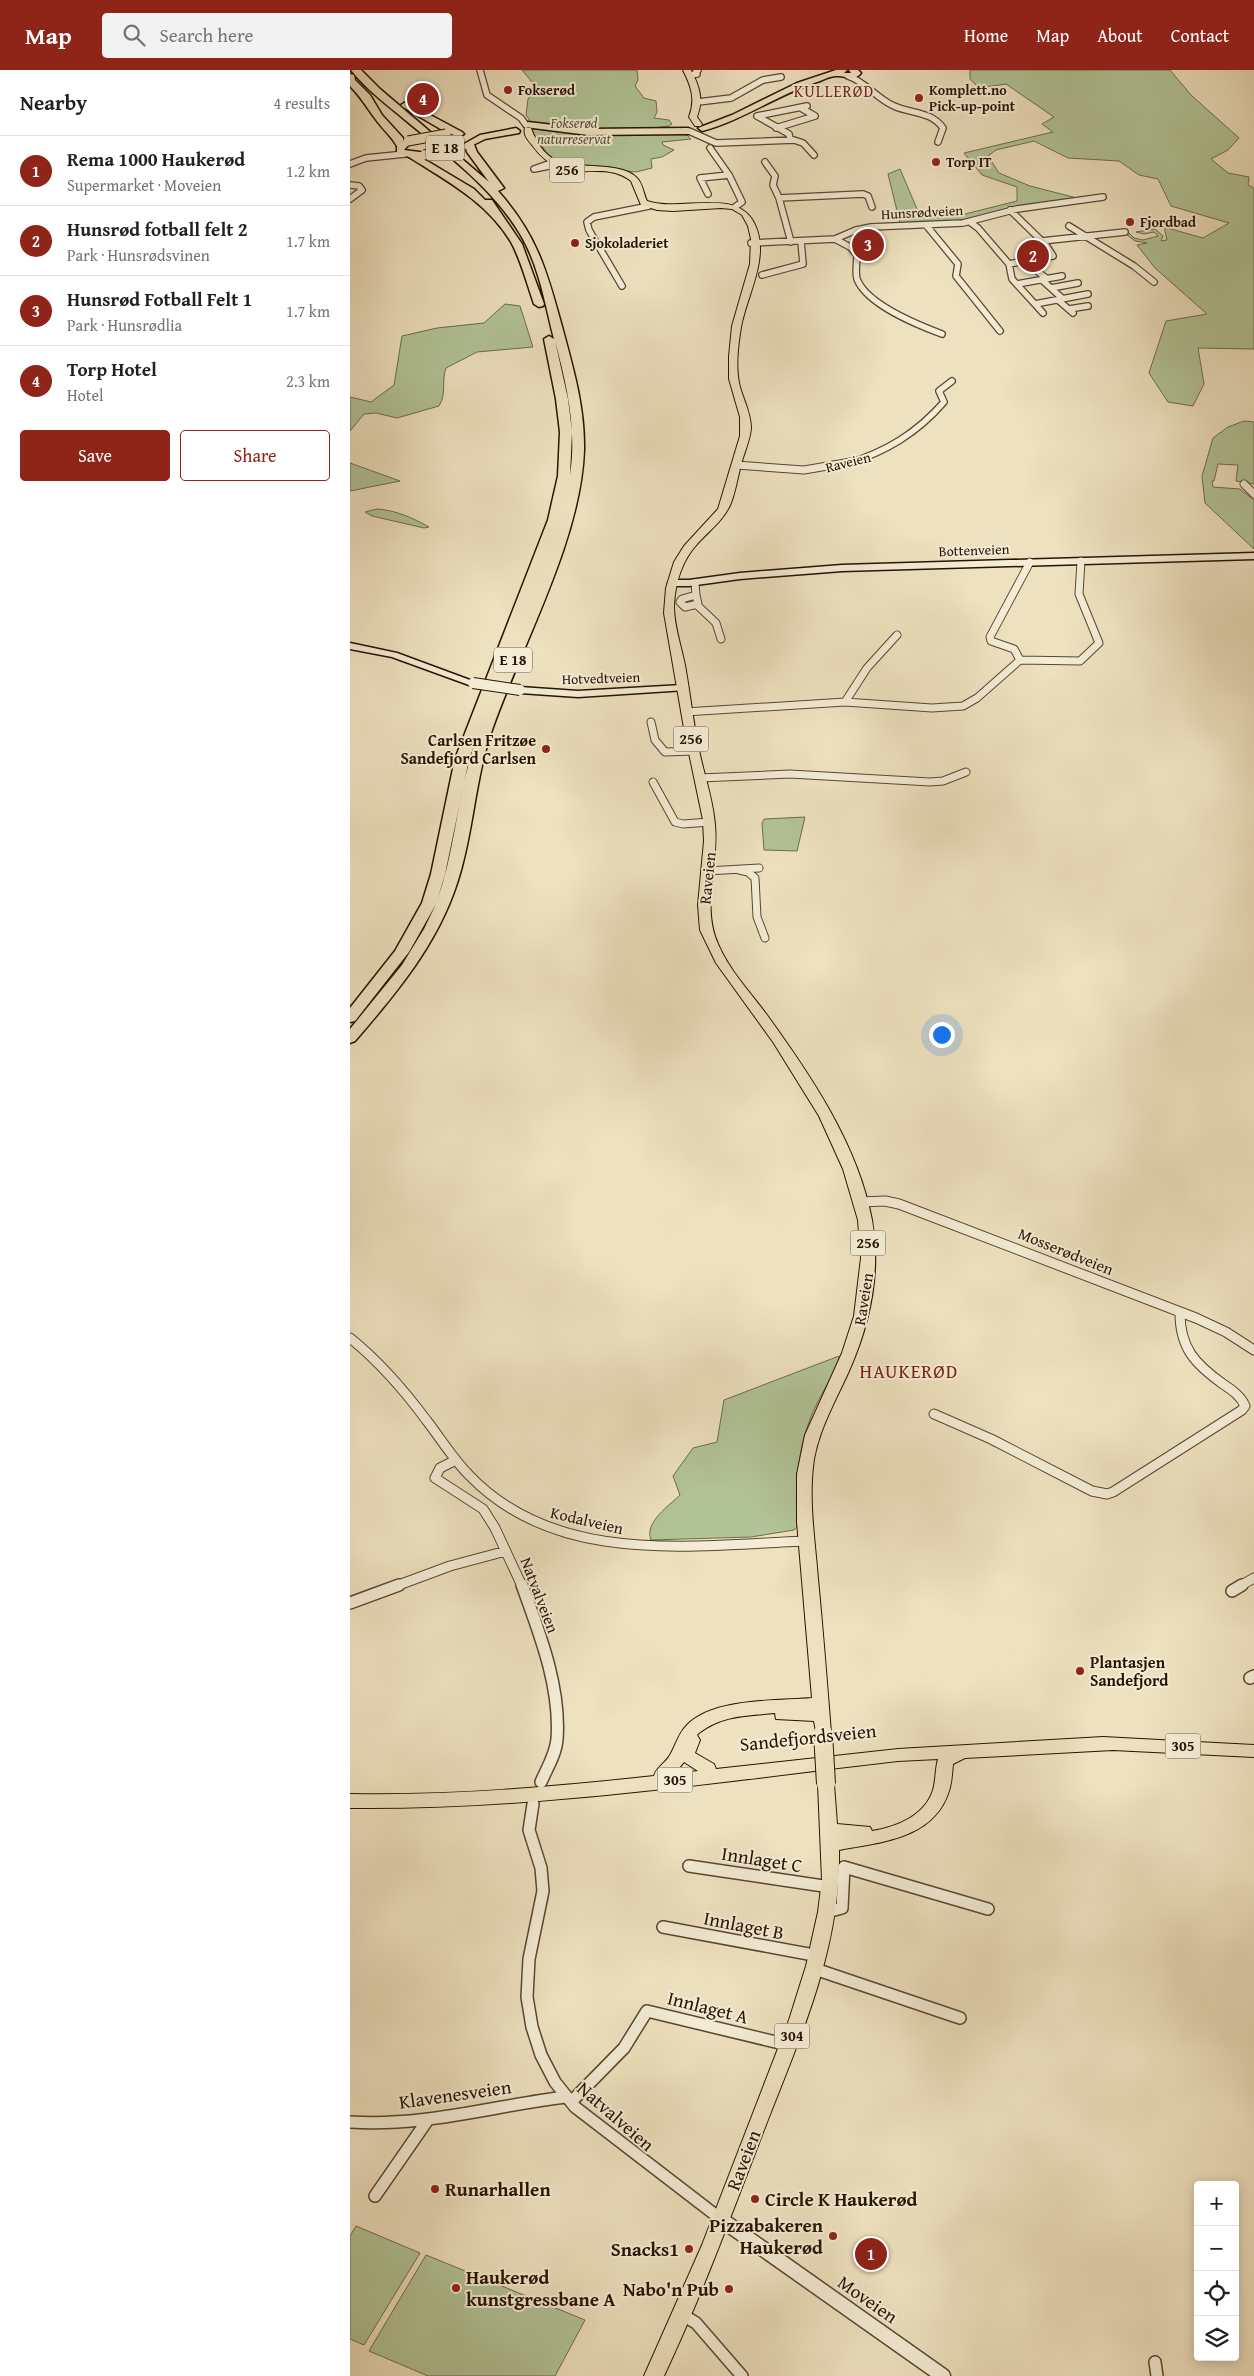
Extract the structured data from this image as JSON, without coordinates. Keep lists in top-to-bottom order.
{
  "streets": {
    "highway": ["E 18"],
    "main road": [
      "256",
      "Raveien",
      "Bottenveien",
      "Hotvedtveien",
      "Sandefjordsveien",
      "305",
      "304"
    ],
    "street": [
      "Hunsrødveien",
      "Mosserødveien",
      "Kodalveien",
      "Natvalveien",
      "Innlaget C",
      "Innlaget B",
      "Innlaget A",
      "Klavenesveien",
      "Moveien"
    ]
  },
  "crossings": [
    ["E 18", "256"],
    ["Hunsrødveien", "Raveien"],
    ["Raveien", "Bottenveien"],
    ["Raveien", "Hotvedtveien"],
    ["Raveien", "Mosserødveien"],
    ["Raveien", "Kodalveien"],
    ["Raveien", "Natvalveien"],
    ["Raveien", "305"],
    ["Raveien", "Innlaget C"],
    ["Raveien", "Innlaget B"],
    ["Raveien", "Innlaget A"],
    ["Raveien", "Moveien"],
    ["Kodalveien", "Natvalveien"],
    ["Natvalveien", "Innlaget A"],
    ["Natvalveien", "Klavenesveien"],
    ["Natvalveien", "Moveien"],
    ["Sandefjordsveien", "305"],
    ["Innlaget A", "Klavenesveien"]
  ],
  "districts": ["KULLERØD", "HAUKERØD"],
  "parks": ["Fokserød naturreservat"],
  "places": [
    "Fokserød",
    "Komplett.no Pick-up-point",
    "Torp IT",
    "Fjordbad",
    "Sjokoladeriet",
    "Carlsen Fritzøe Sandefjord Carlsen",
    "Plantasjen Sandefjord",
    "Runarhallen",
    "Circle K Haukerød",
    "Pizzabakeren Haukerød",
    "Snacks1",
    "Haukerød kunstgressbane A",
    "Nabo'n Pub"
  ],
  "page": {
    "header": "Map",
    "search": "Search here",
    "nav": [
      "Home",
      "Map",
      "About",
      "Contact"
    ],
    "heading": ["Nearby", "4 results"],
    "pins": [
      "4",
      "3",
      "2",
      "1"
    ],
    "list": [
      {
        "mark": "1",
        "name": "Rema 1000 Haukerød",
        "note": "Supermarket · Moveien",
        "value": "1.2 km"
      },
      {
        "mark": "2",
        "name": "Hunsrød fotball felt 2",
        "note": "Park · Hunsrødsvinen",
        "value": "1.7 km"
      },
      {
        "mark": "3",
        "name": "Hunsrød Fotball Felt 1",
        "note": "Park · Hunsrødlia",
        "value": "1.7 km"
      },
      {
        "mark": "4",
        "name": "Torp Hotel",
        "note": "Hotel",
        "value": "2.3 km"
      }
    ],
    "buttons": ["Save", "Share"],
    "map_buttons": ["+", "−"]
  }
}
